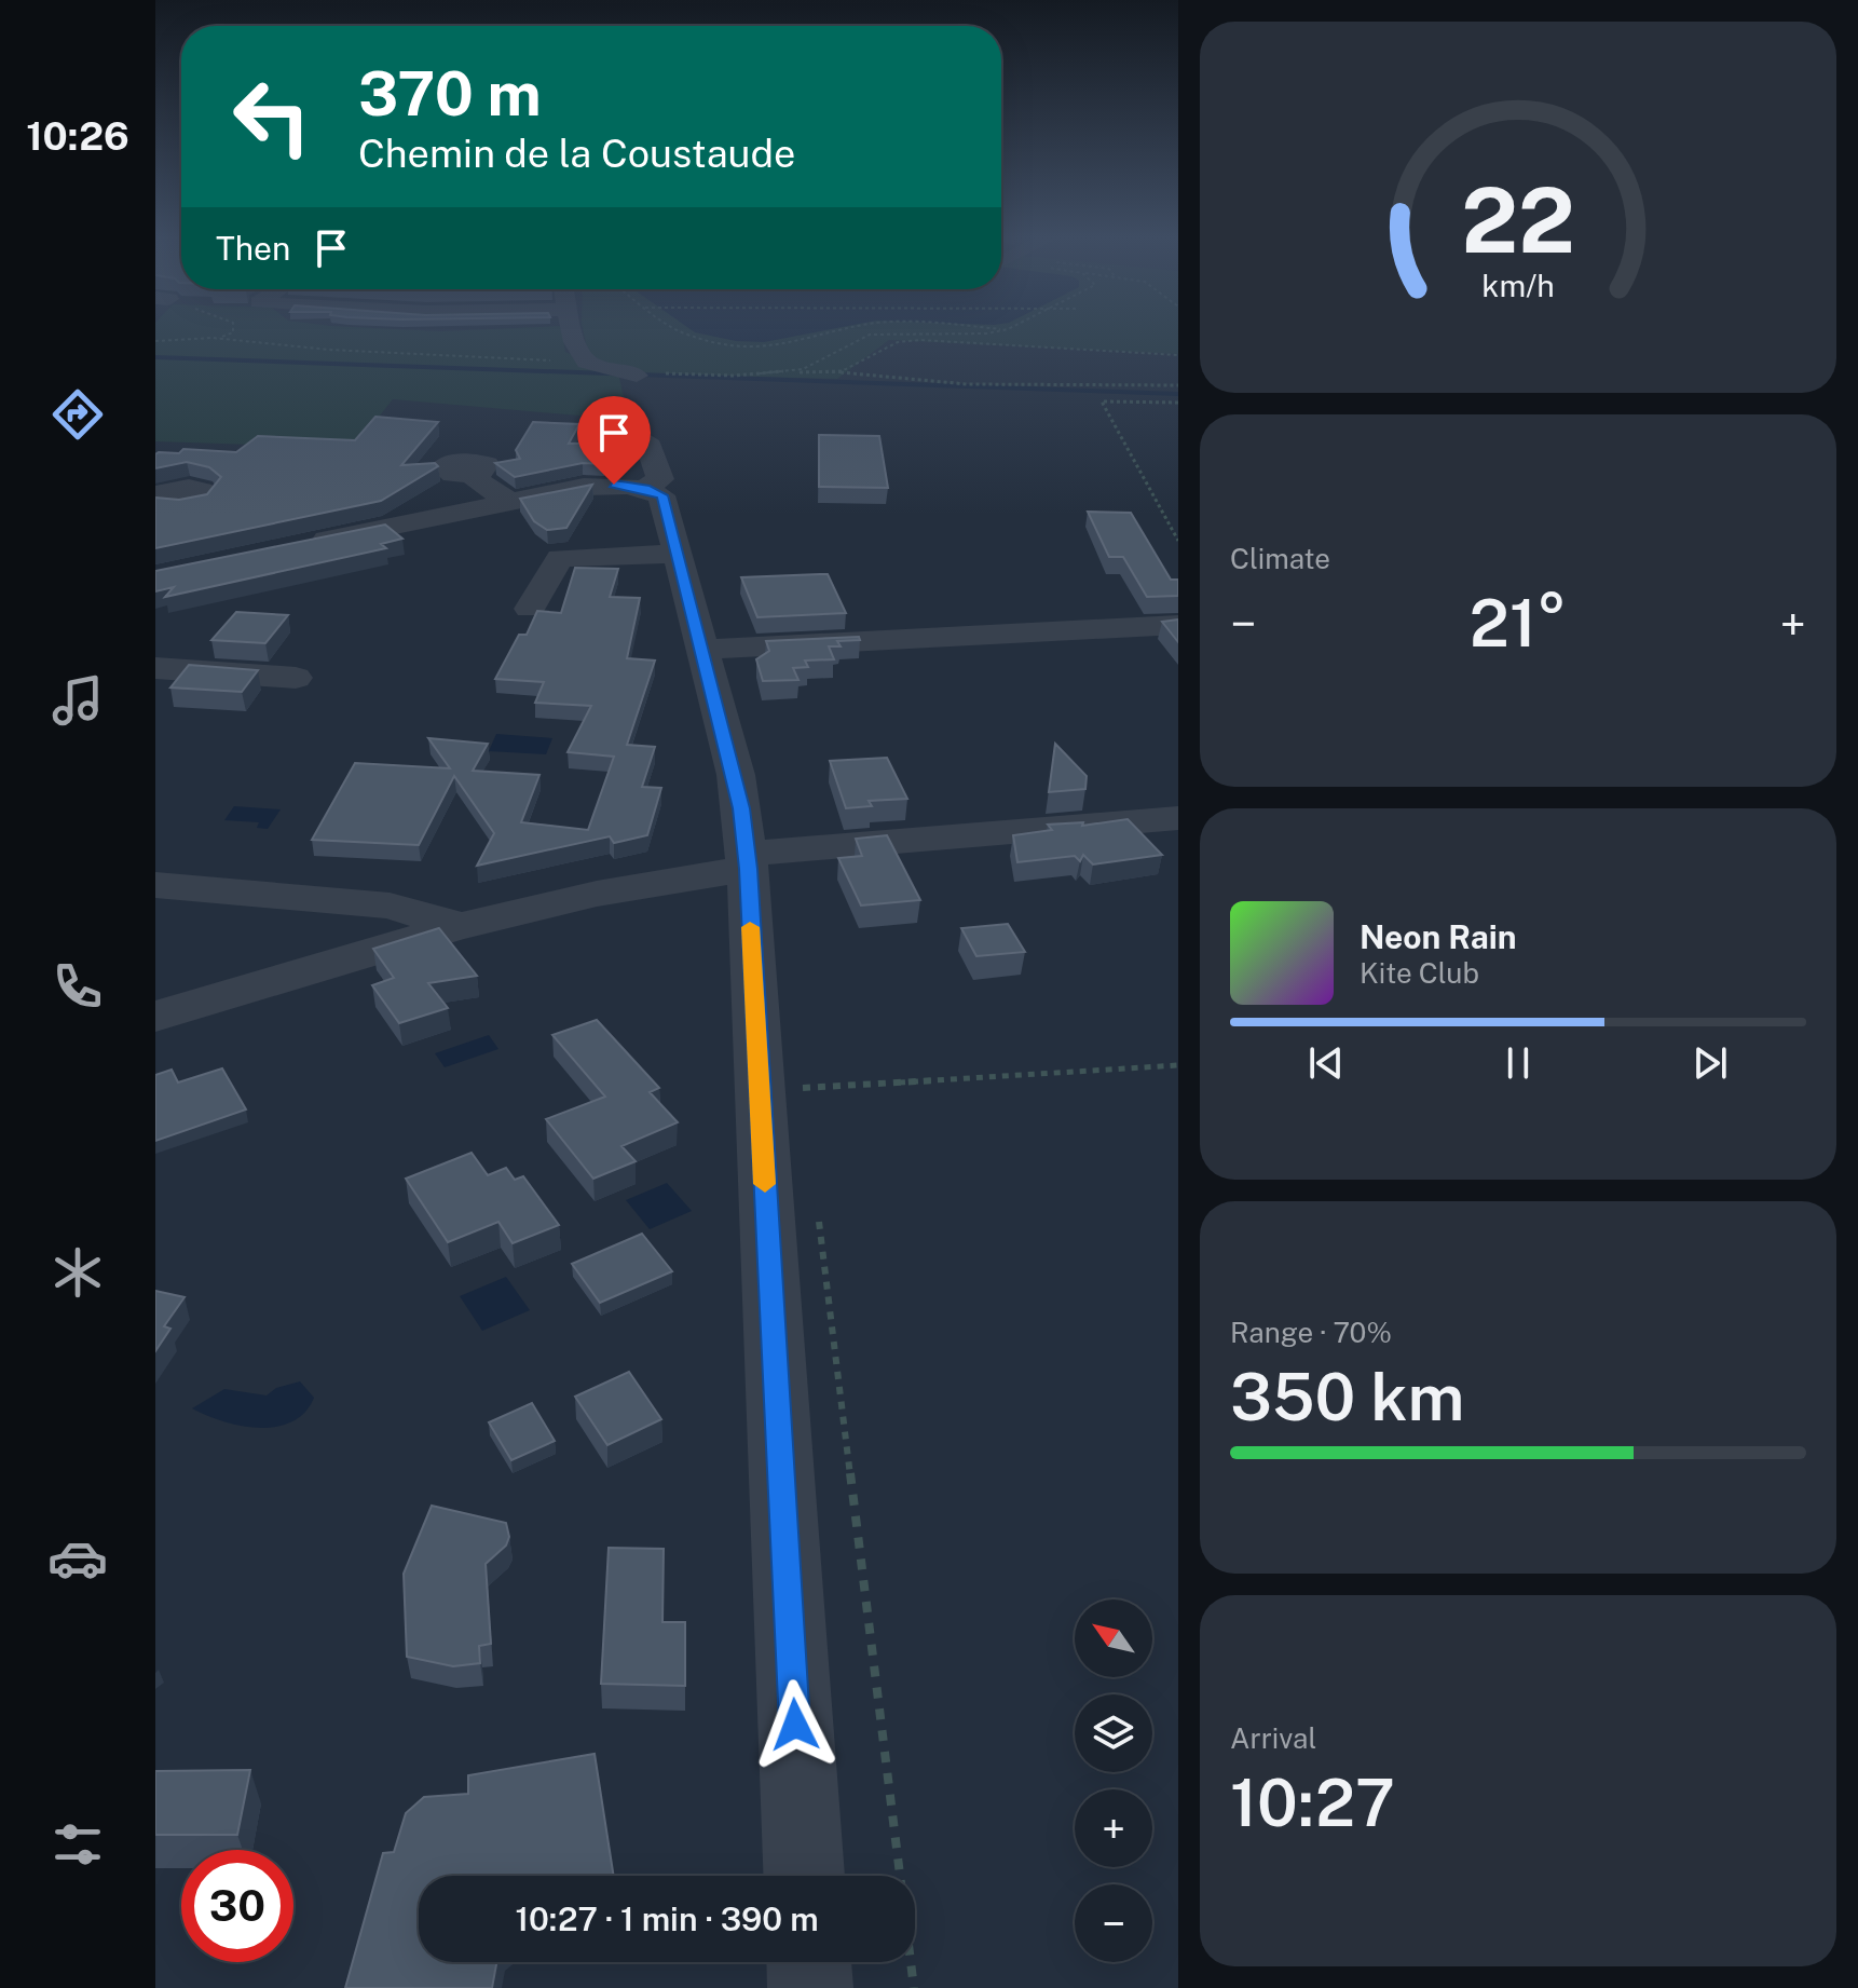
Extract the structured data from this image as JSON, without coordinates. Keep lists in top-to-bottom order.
{
  "north": "top left",
  "page": {
    "tabs": "10:26",
    "turn": ["370 m", "Chemin de la Coustaude"],
    "then": "Then",
    "tile": [
      "Climate",
      ["Range · 70%", "350 km"],
      ["Arrival", "10:27"]
    ],
    "heat": ["−", "21°", "+"],
    "song": ["Neon Rain", "Kite Club"],
    "map_buttons": ["+", "−"],
    "limit": "30",
    "trip": "10:27 · 1 min · 390 m",
    "gauge": ["22", "km/h"]
  }
}
